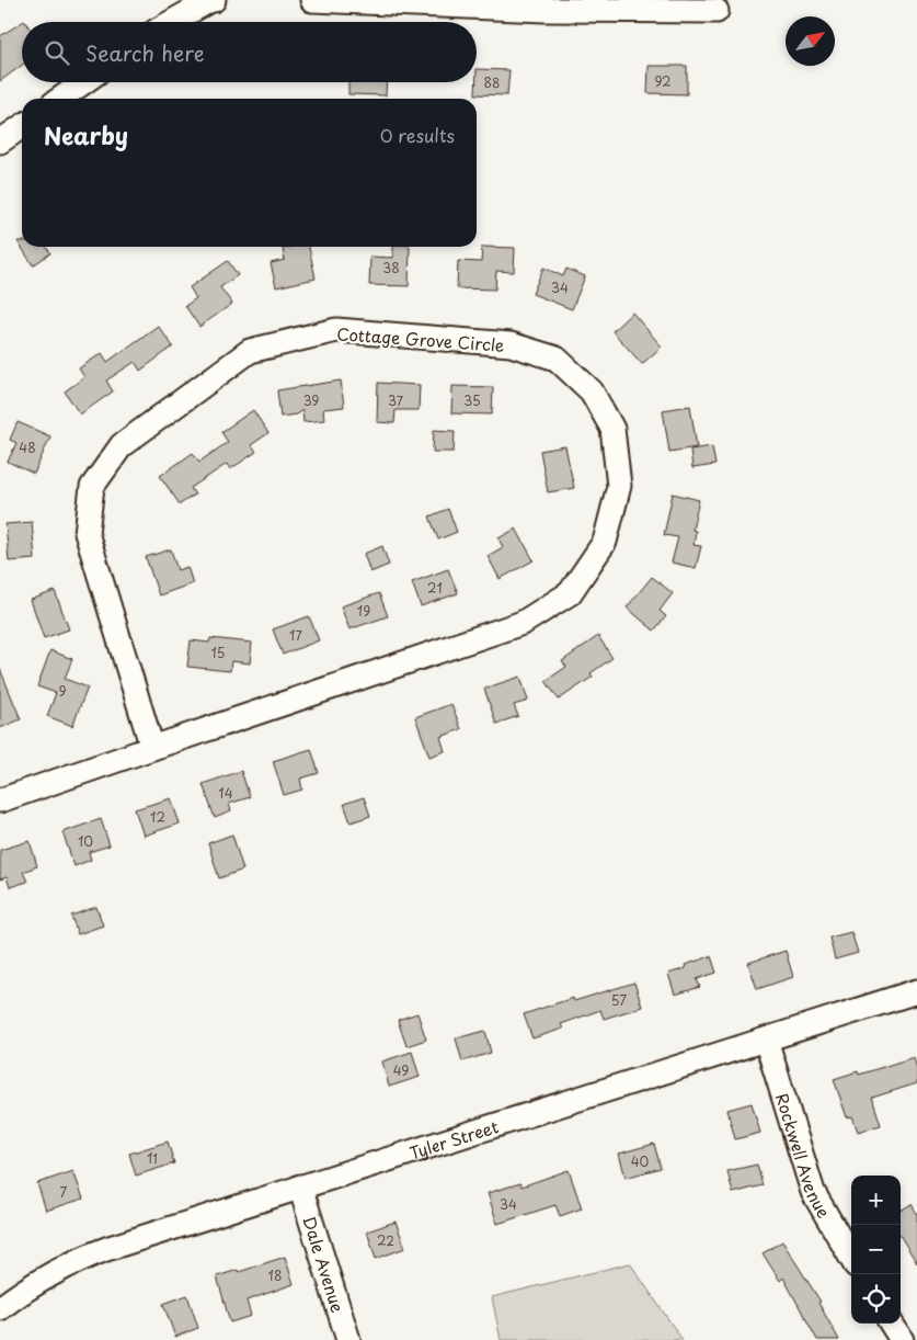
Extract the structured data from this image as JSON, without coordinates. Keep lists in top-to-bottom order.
{
  "streets": {
    "street": [
      "Cottage Grove Circle",
      "Tyler Street",
      "Rockwell Avenue",
      "Dale Avenue"
    ]
  },
  "crossings": [
    ["Tyler Street", "Rockwell Avenue"],
    ["Tyler Street", "Dale Avenue"]
  ],
  "house_numbers": [
    "92",
    "88",
    "38",
    "34",
    "39",
    "37",
    "35",
    "48",
    "21",
    "19",
    "17",
    "15",
    "9",
    "14",
    "12",
    "10",
    "57",
    "49",
    "11",
    "40",
    "7",
    "34",
    "22",
    "18"
  ],
  "north": "top right",
  "page": {
    "search": "Search here",
    "heading": ["Nearby", "0 results"],
    "map_buttons": ["+", "−"]
  }
}
